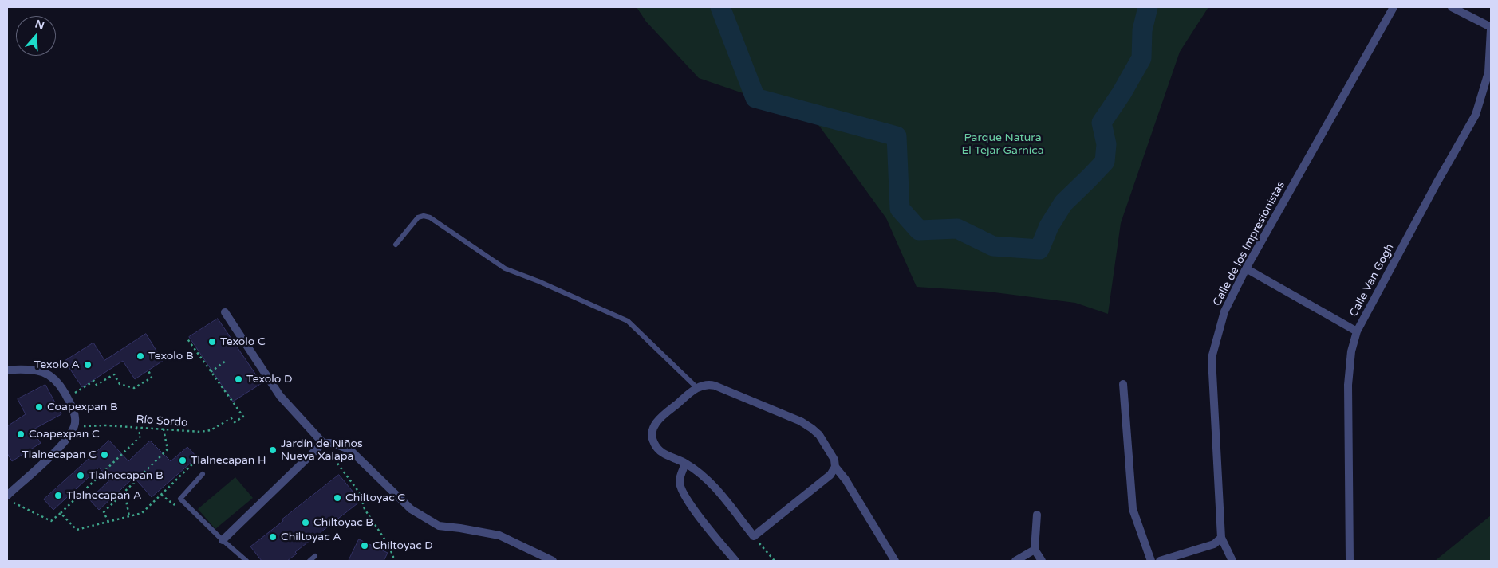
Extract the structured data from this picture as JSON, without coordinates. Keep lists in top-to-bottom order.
{
  "streets": {
    "street": ["Calle de los Impresionistas", "Calle Van Gogh"],
    "path": ["Río Sordo"]
  },
  "parks": ["Parque Natura El Tejar Garnica"],
  "places": [
    "Texolo C",
    "Texolo B",
    "Texolo A",
    "Texolo D",
    "Coapexpan B",
    "Coapexpan C",
    "Jardín de Niños Nueva Xalapa",
    "Tlalnecapan C",
    "Tlalnecapan H",
    "Tlalnecapan B",
    "Tlalnecapan A",
    "Chiltoyac C",
    "Chiltoyac B",
    "Chiltoyac A",
    "Chiltoyac D"
  ],
  "north": "top"
}
